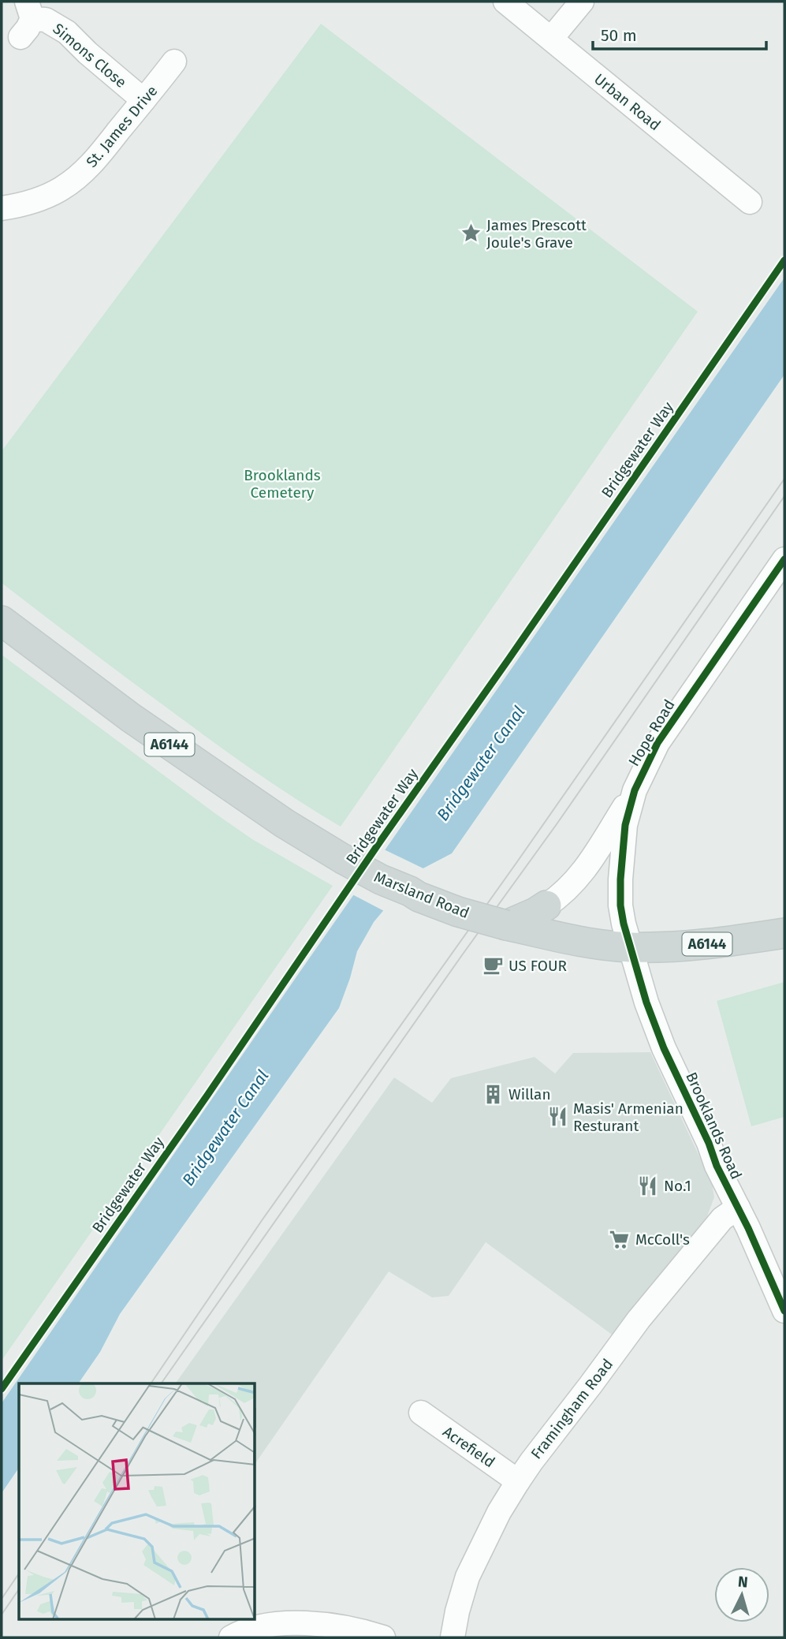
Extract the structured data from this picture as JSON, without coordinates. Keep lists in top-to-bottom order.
{
  "streets": {
    "main road": ["A6144", "Marsland Road"],
    "street": [
      "Simons Close",
      "Urban Road",
      "St. James Drive",
      "Hope Road",
      "Brooklands Road",
      "Framingham Road",
      "Acrefield"
    ],
    "cycle path": ["Bridgewater Way"]
  },
  "crossings": [
    ["Simons Close", "St. James Drive"],
    ["Hope Road", "Marsland Road"],
    ["Hope Road", "Brooklands Road"],
    ["Marsland Road", "Brooklands Road"],
    ["Brooklands Road", "Framingham Road"],
    ["Framingham Road", "Acrefield"]
  ],
  "water": ["Bridgewater Canal"],
  "parks": ["Brooklands Cemetery"],
  "places": {
    "place": ["James Prescott Joule's Grave"],
    "cafe": ["US FOUR"],
    "building": ["Willan"],
    "restaurant": ["Masis' Armenian Resturant", "No.1"],
    "supermarket": ["McColl's"]
  },
  "scale_bar": "50 m",
  "north": "top"
}
